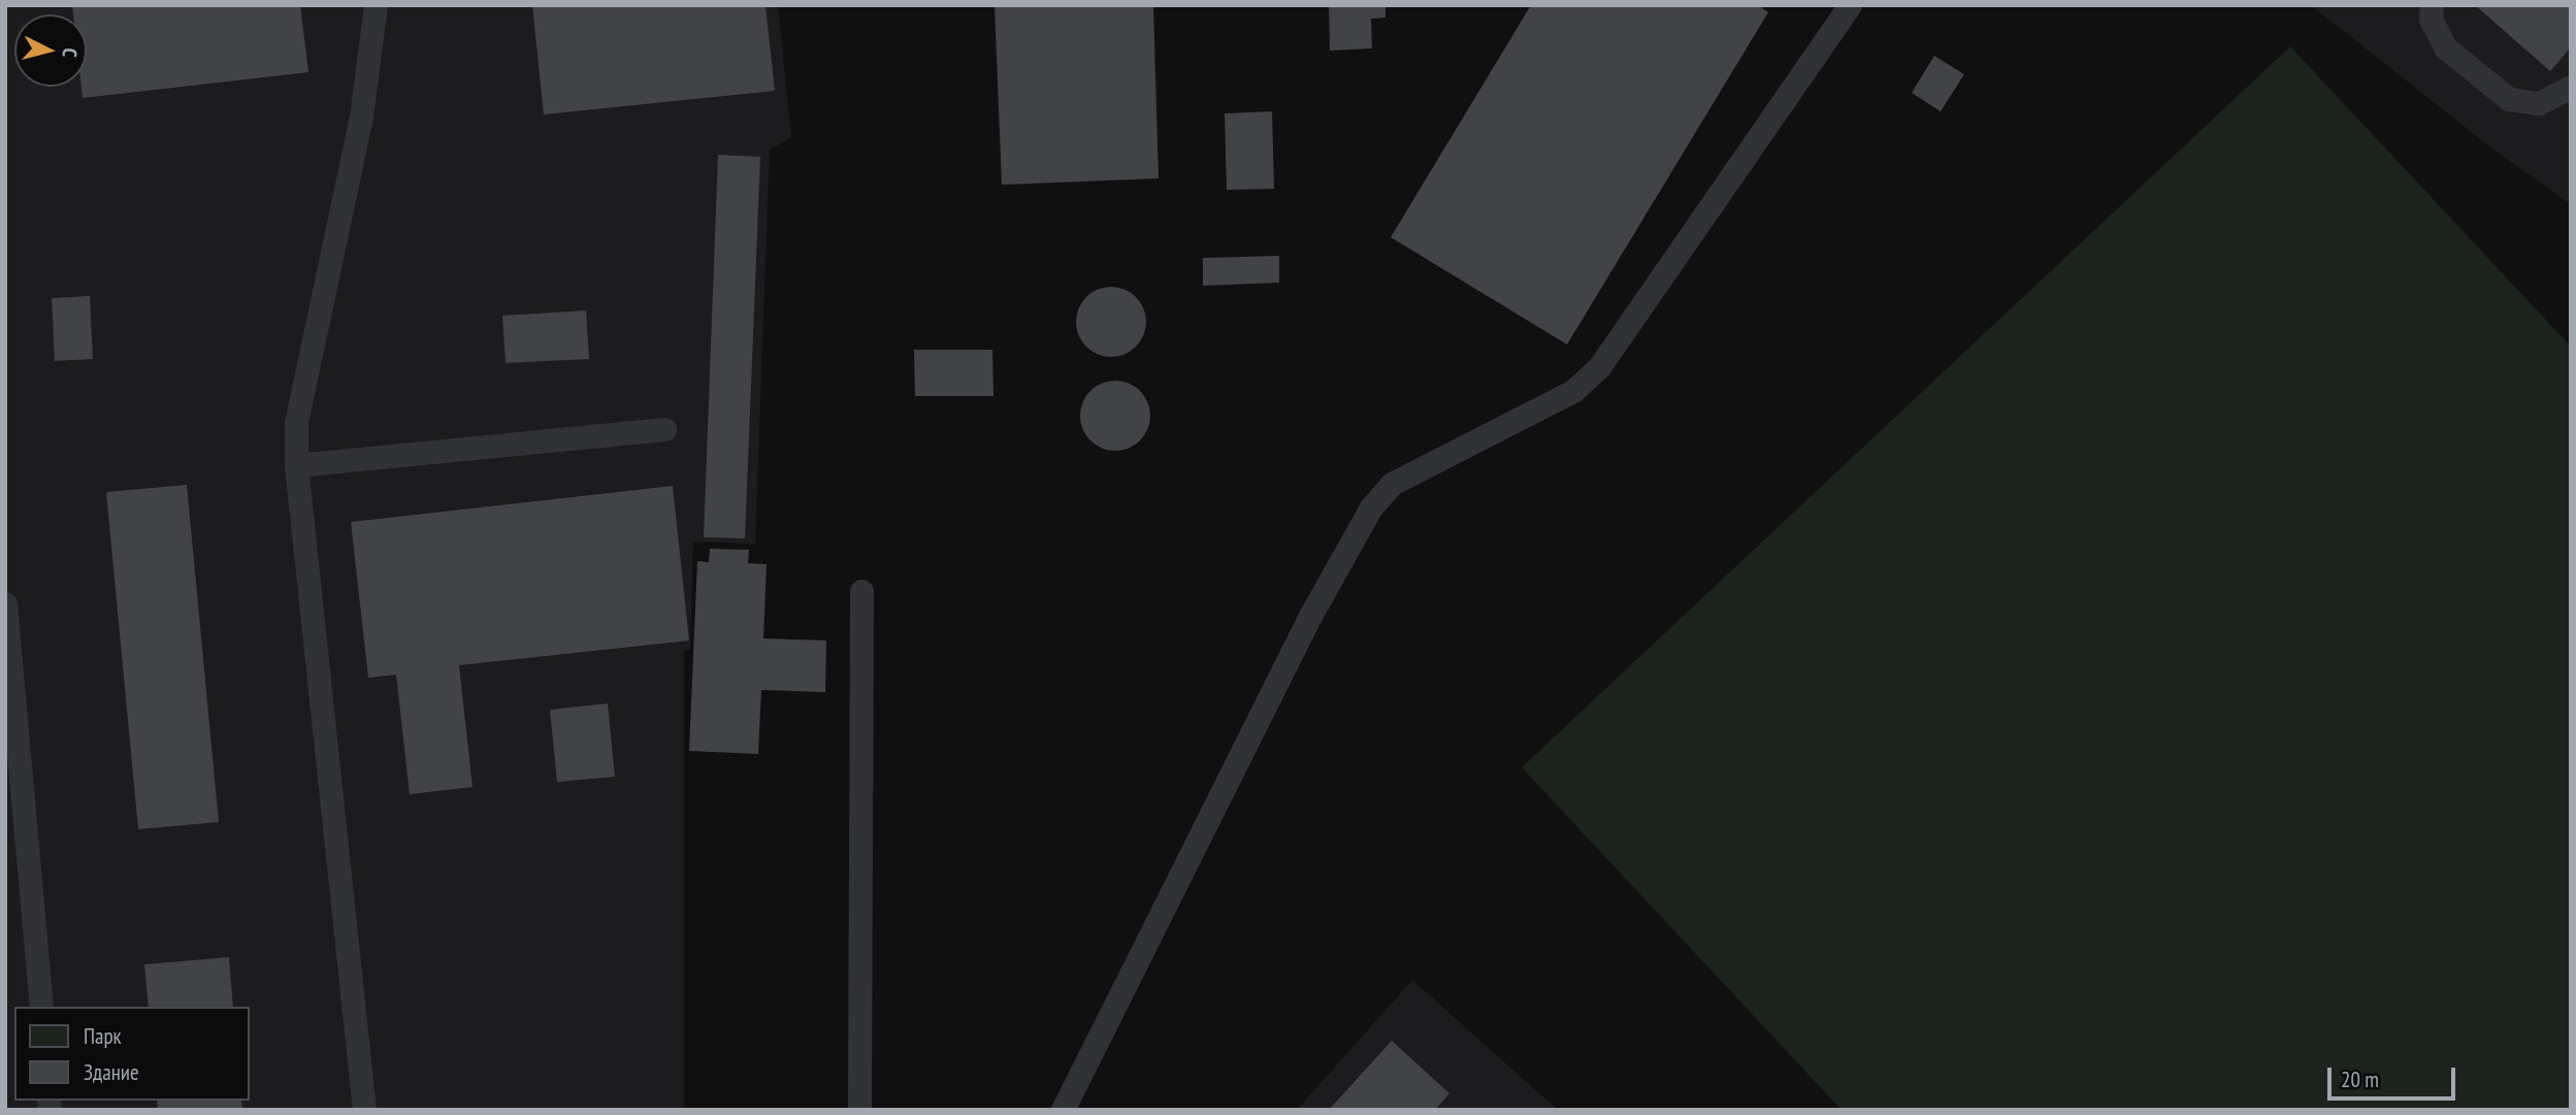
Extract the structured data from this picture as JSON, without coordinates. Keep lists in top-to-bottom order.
{
  "legend": ["Парк", "Здание"],
  "scale_bar": "20 m",
  "north": "right"
}
